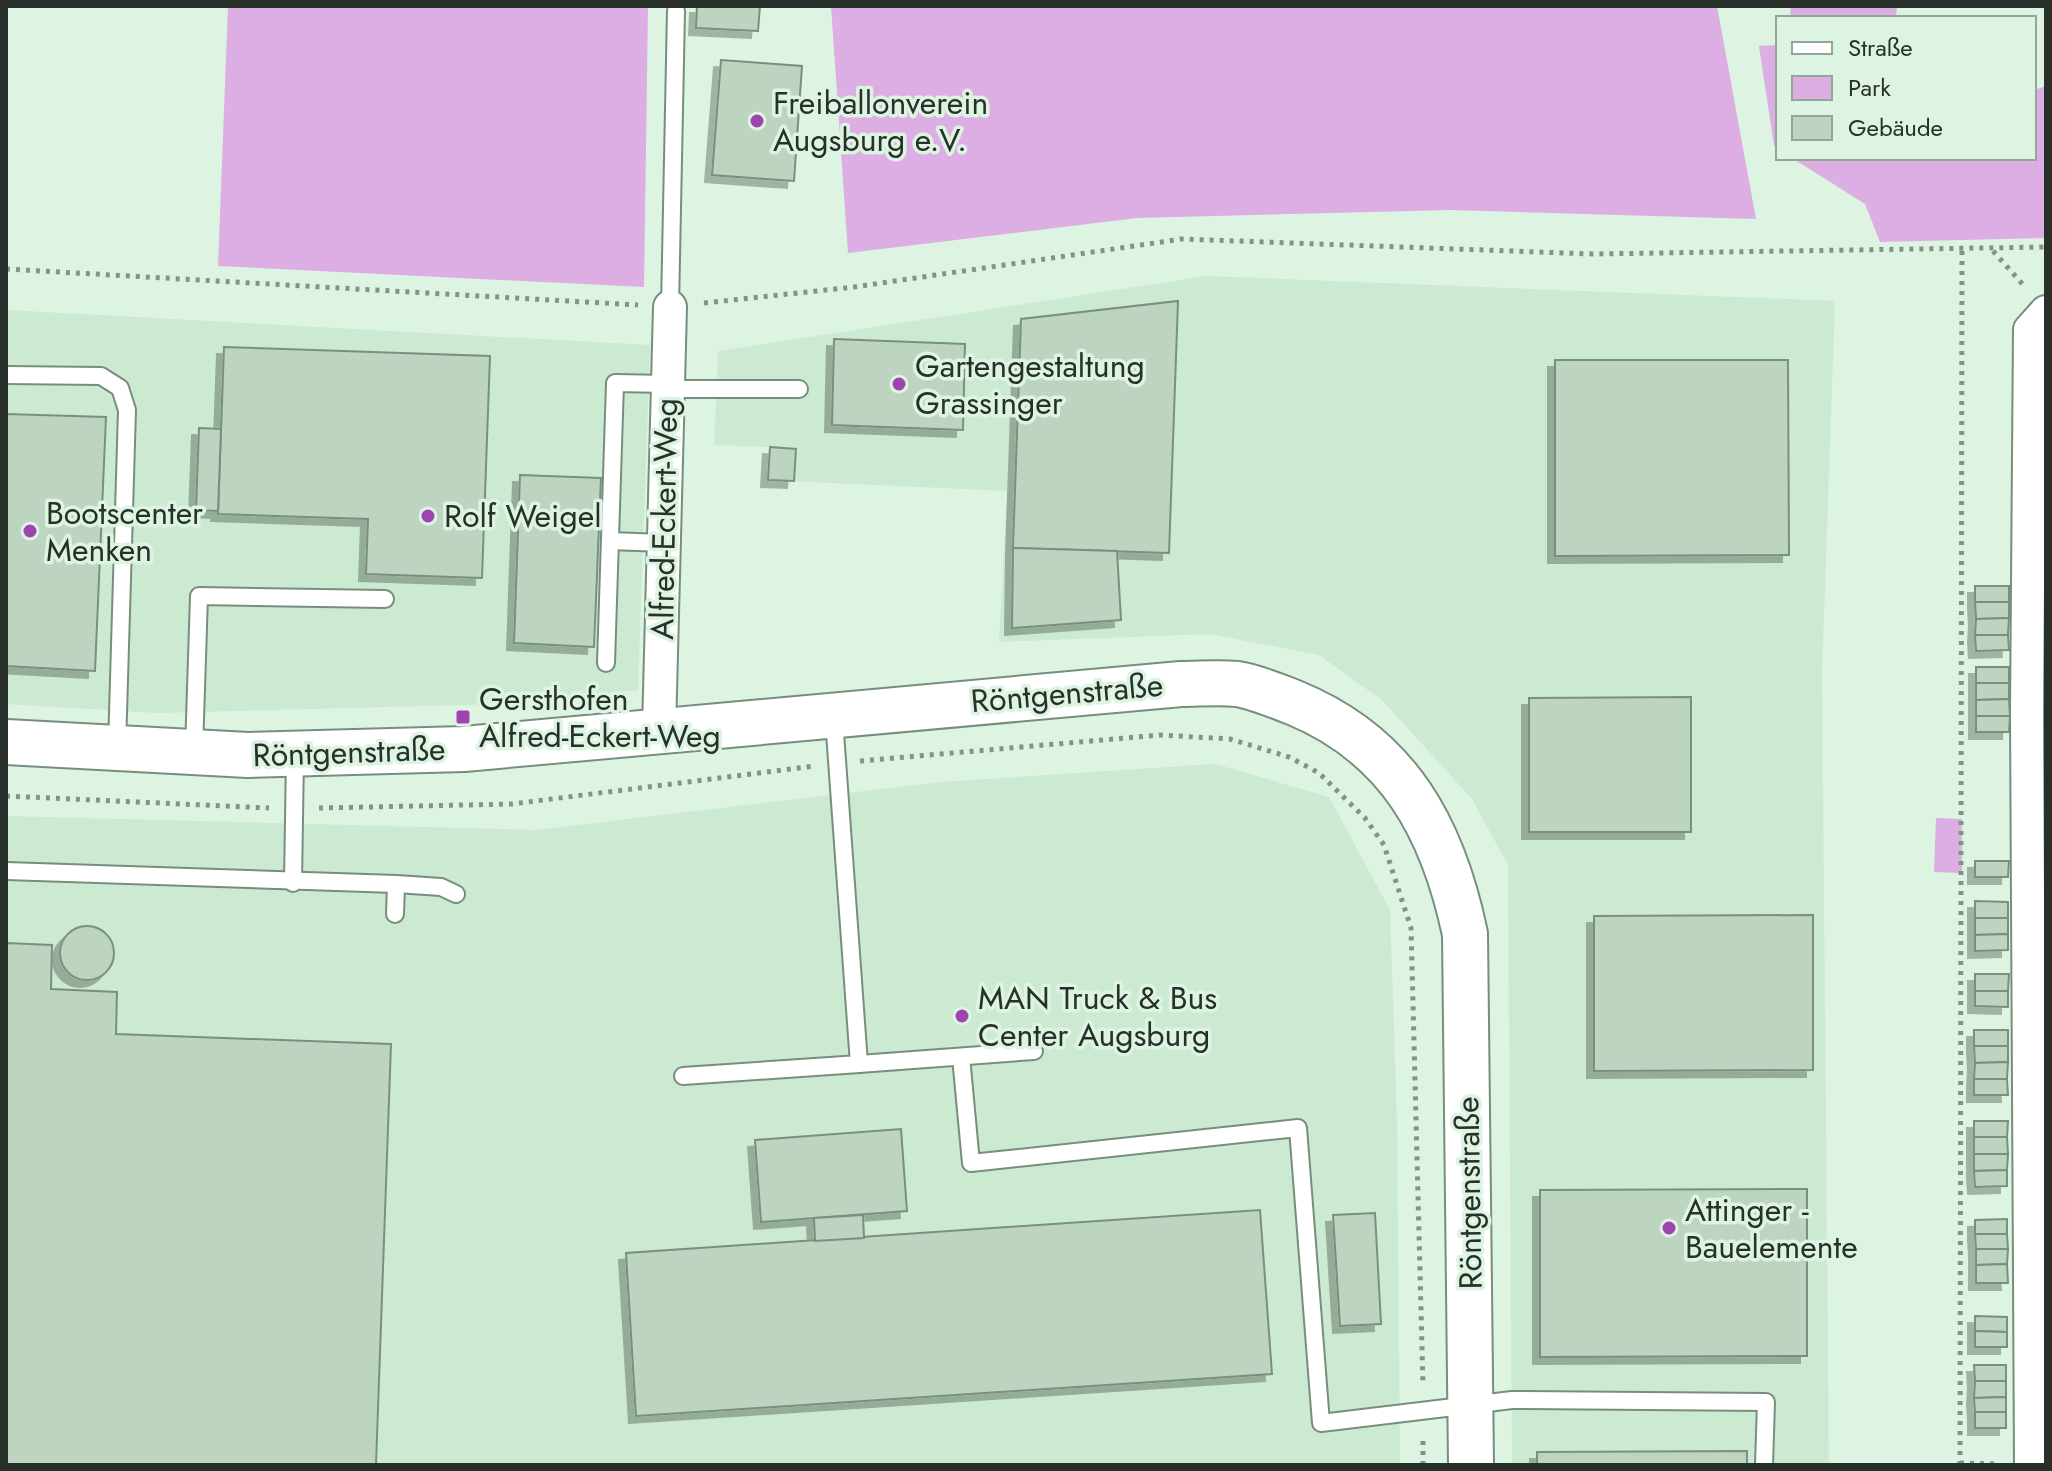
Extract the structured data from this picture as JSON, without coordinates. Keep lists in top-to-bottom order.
{
  "streets": {
    "street": ["Alfred-Eckert-Weg", "Röntgenstraße"]
  },
  "crossings": [
    ["Alfred-Eckert-Weg", "Röntgenstraße"]
  ],
  "places": {
    "other": [
      "Freiballonverein Augsburg e.V.",
      "Gartengestaltung Grassinger",
      "Rolf Weigel",
      "Bootscenter Menken",
      "MAN Truck & Bus Center Augsburg",
      "Attinger - Bauelemente"
    ],
    "transit": ["Gersthofen Alfred-Eckert-Weg"]
  },
  "legend": ["Straße", "Park", "Gebäude"]
}
